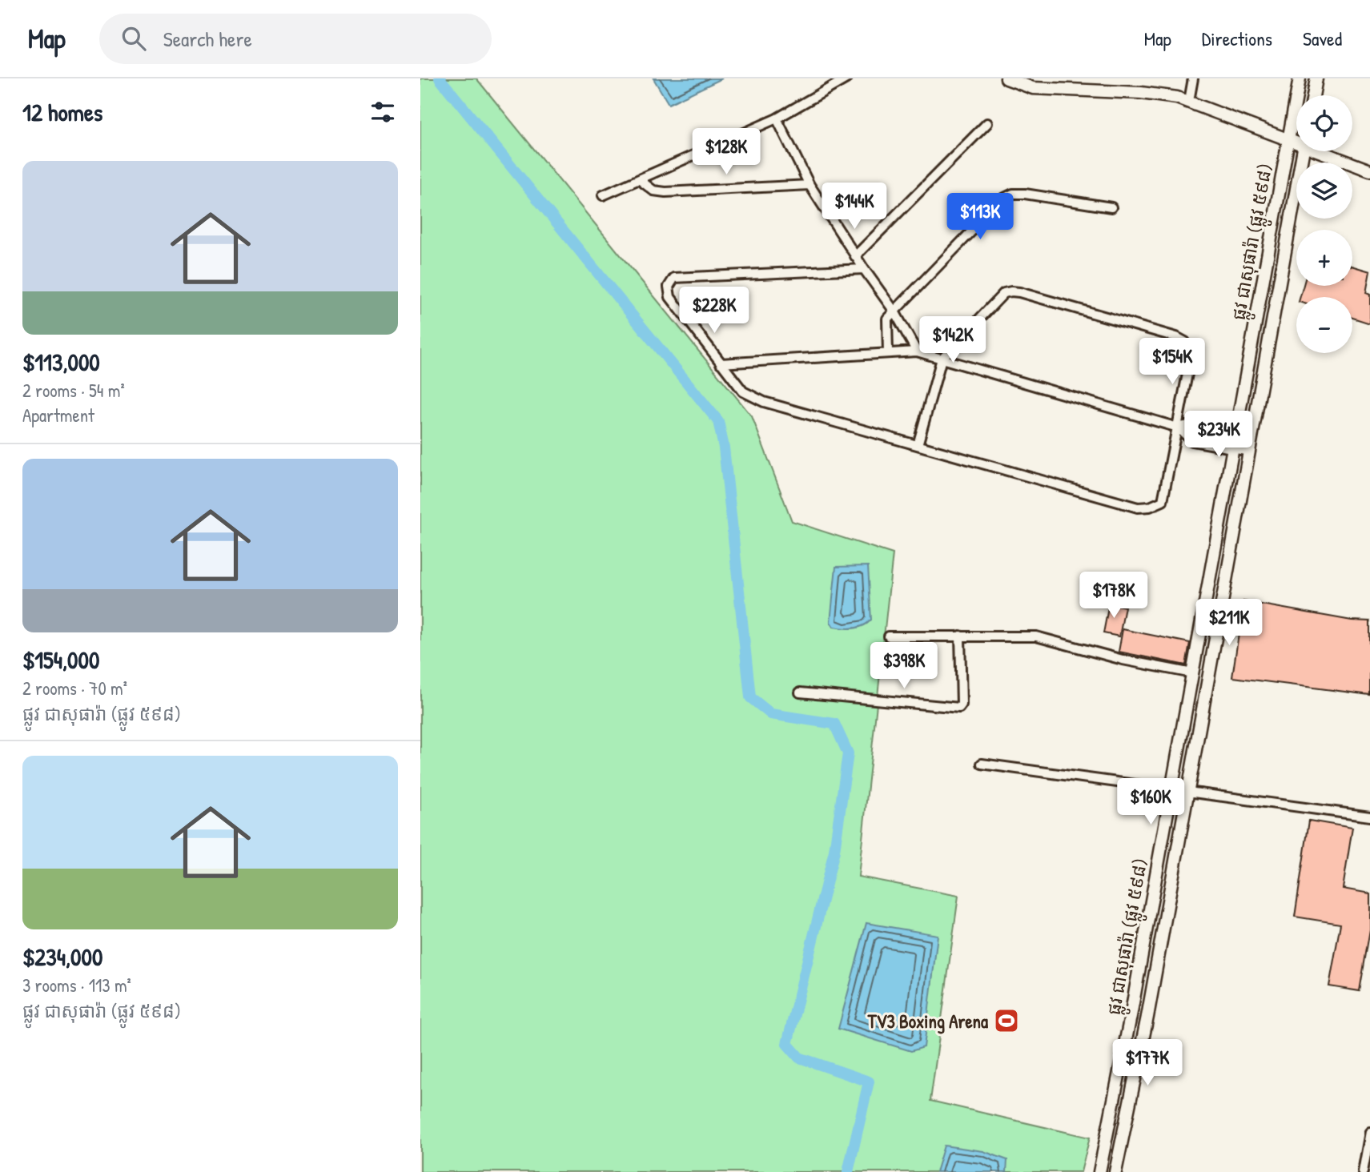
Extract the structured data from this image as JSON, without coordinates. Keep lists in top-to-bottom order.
{
  "streets": {
    "main road": ["ផ្លូវ ជាសុផារ៉ា (ផ្លូវ ៥៩៨)"]
  },
  "places": {
    "sports": ["TV3 Boxing Arena"]
  },
  "page": {
    "header": "Map",
    "search": "Search here",
    "nav": ["Map", "Directions", "Saved"],
    "heading": "12 homes",
    "map_buttons": ["+", "−"],
    "price": [
      "$128K",
      "$144K",
      "$113K",
      "$228K",
      "$142K",
      "$154K",
      "$234K",
      "$178K",
      "$211K",
      "$398K",
      "$160K",
      "$177K"
    ],
    "list": [
      {
        "name": "$113,000",
        "note": "2 rooms · 54 m² · Apartment"
      },
      {
        "name": "$154,000",
        "note": "2 rooms · 70 m² · ផ្លូវ ជាសុផារ៉ា (ផ្លូវ ៥៩៨)"
      },
      {
        "name": "$234,000",
        "note": "3 rooms · 113 m² · ផ្លូវ ជាសុផារ៉ា (ផ្លូវ ៥៩៨)"
      }
    ]
  }
}
